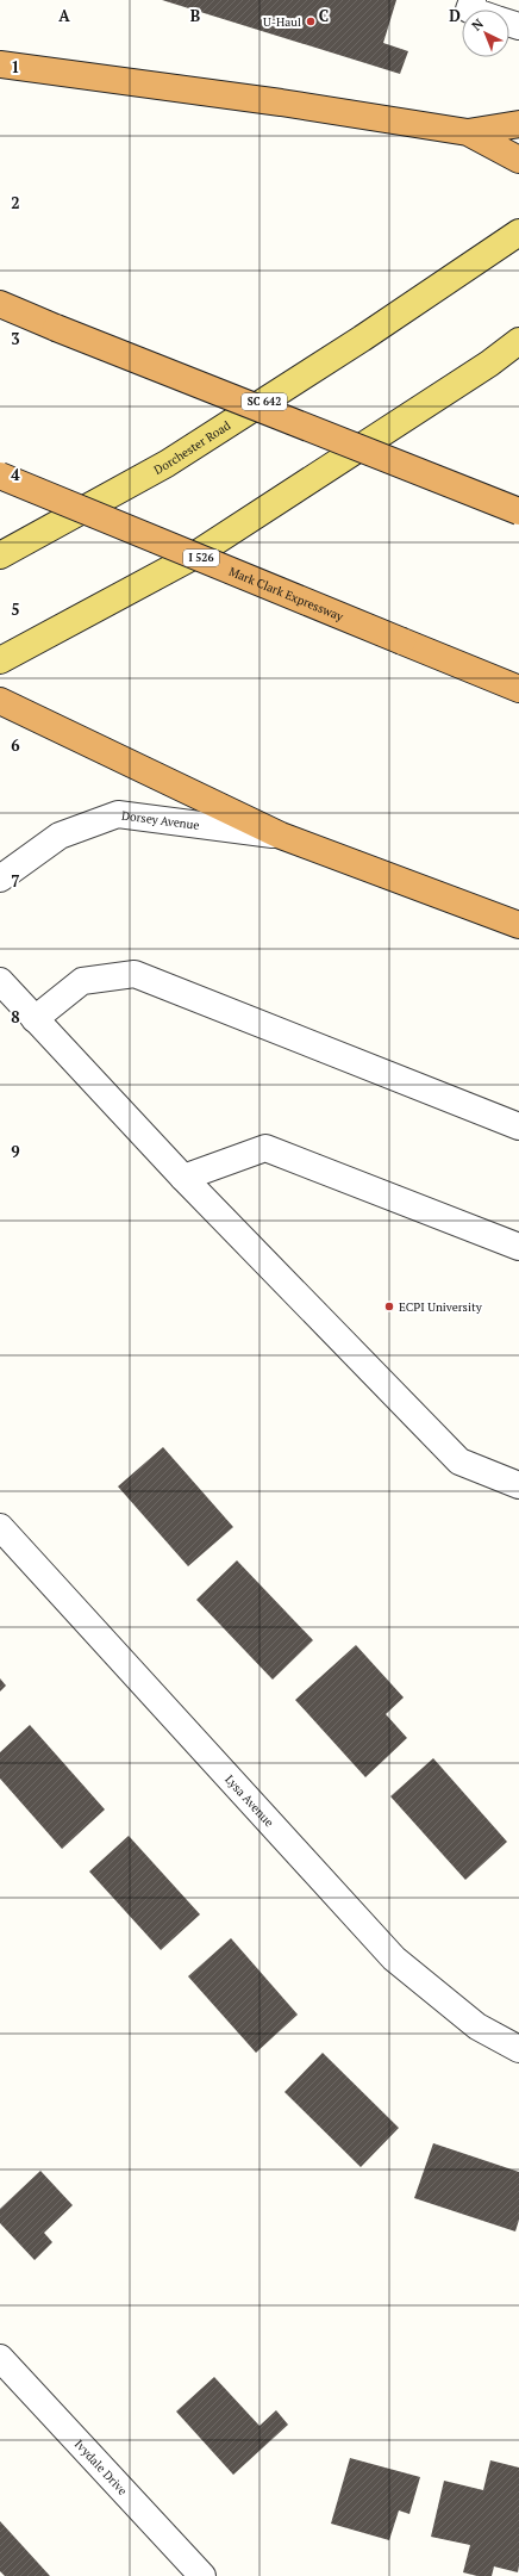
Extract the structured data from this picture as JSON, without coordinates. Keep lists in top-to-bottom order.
{
  "streets": {
    "highway": ["I 526", "Mark Clark Expressway"],
    "main road": ["SC 642", "Dorchester Road"],
    "street": ["Dorsey Avenue", "Lysa Avenue", "Ivydale Drive"]
  },
  "places": ["U-Haul", "ECPI University"],
  "north": "top left",
  "grid": {
    "columns": [
      "A",
      "B",
      "C",
      "D"
    ],
    "rows": [
      "1",
      "2",
      "3",
      "4",
      "5",
      "6",
      "7",
      "8",
      "9"
    ]
  }
}
